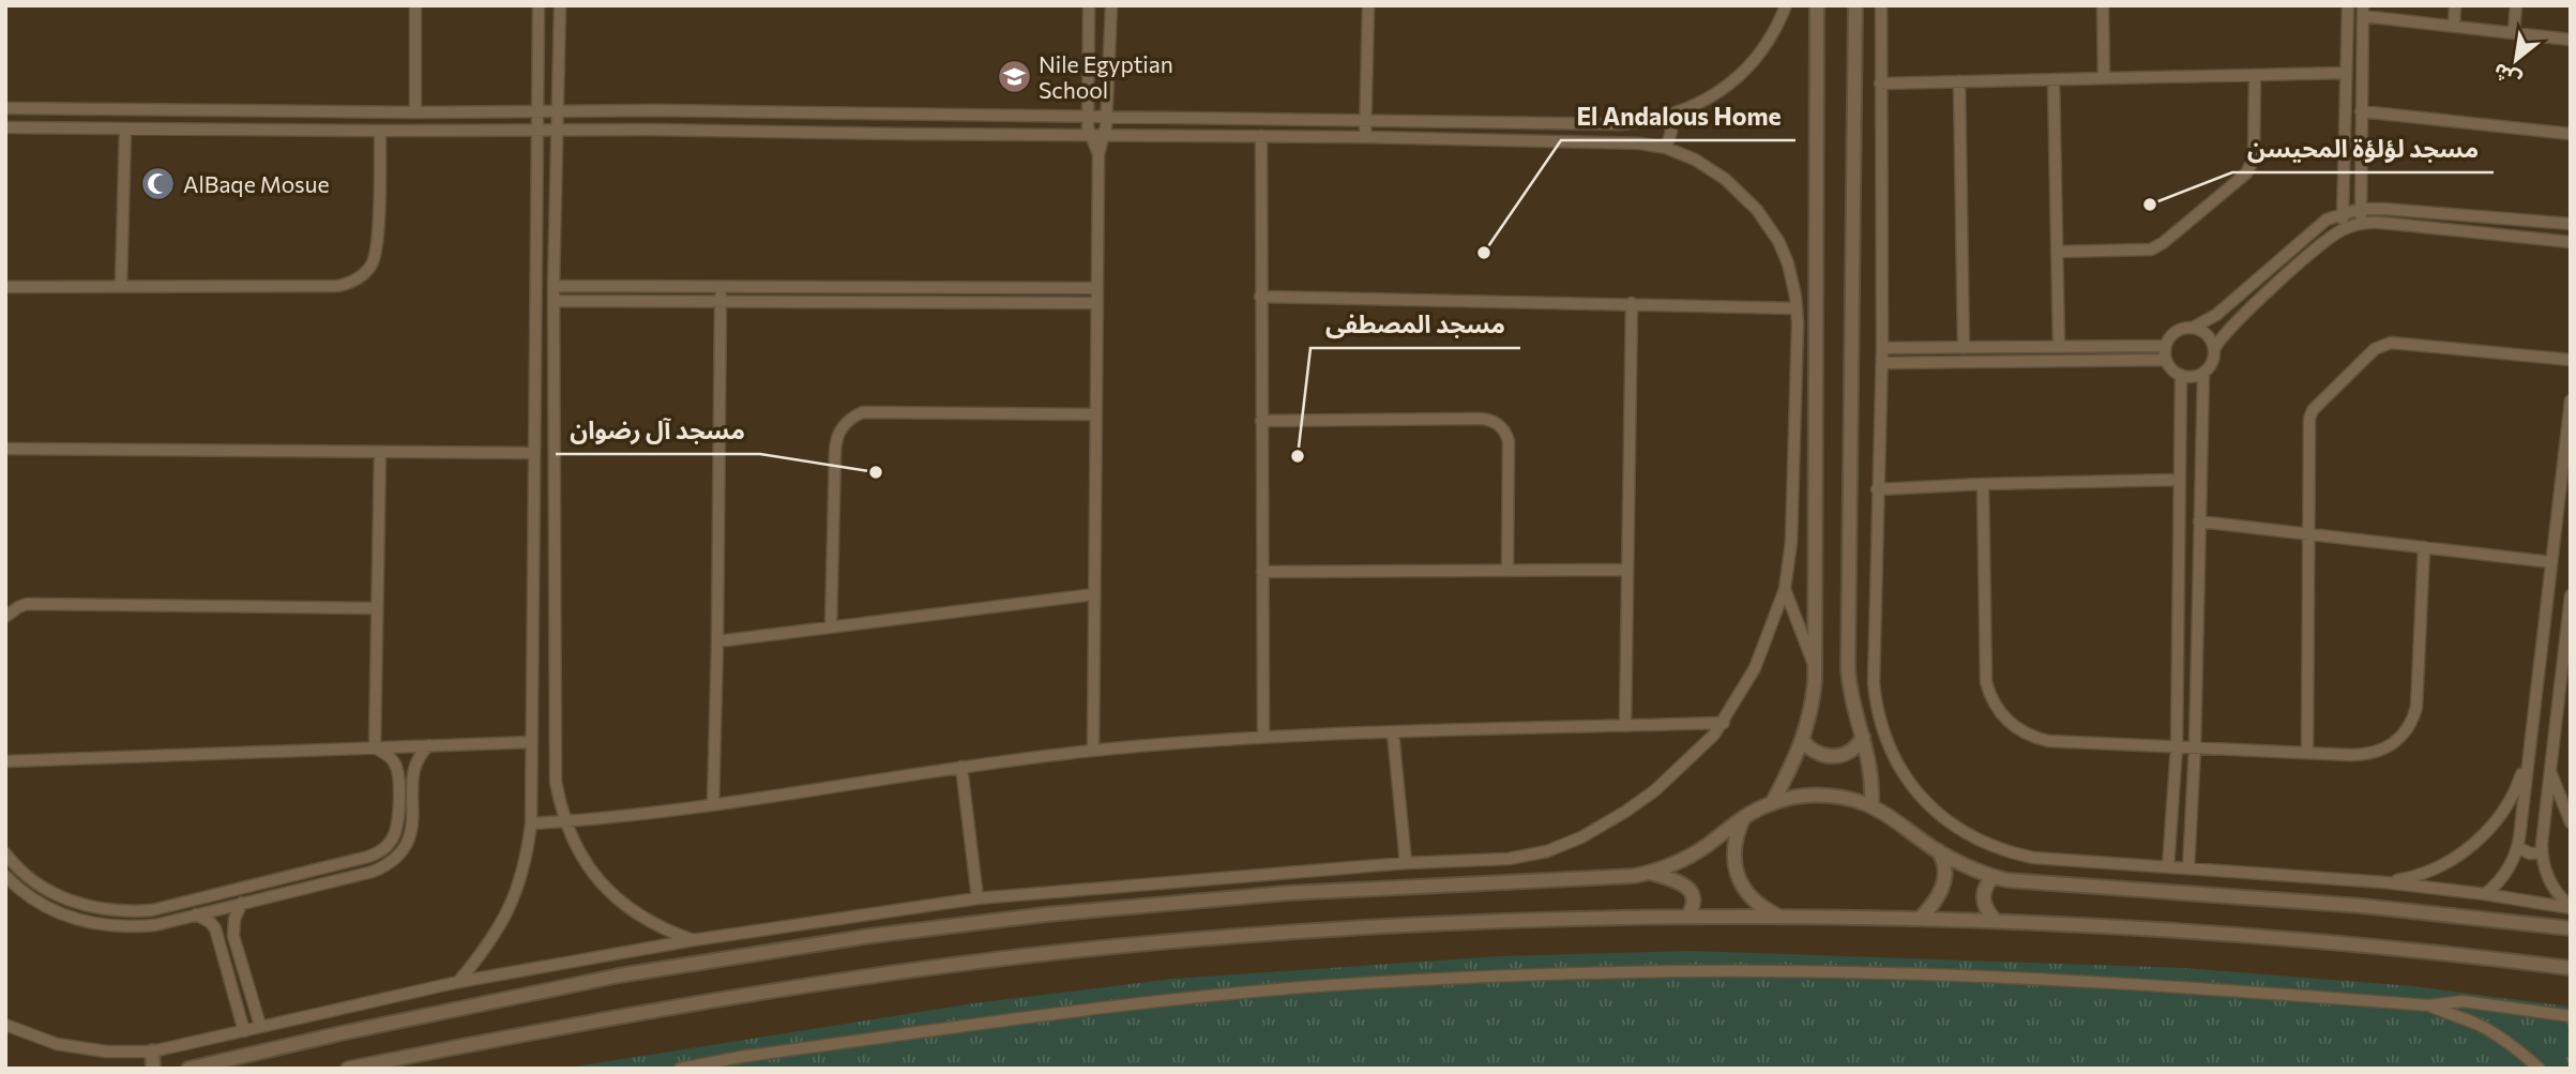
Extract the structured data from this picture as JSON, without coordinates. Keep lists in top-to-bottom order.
{
  "places": {
    "school or university": ["Nile Egyptian School"],
    "mosque": ["AlBaqe Mosue"],
    "other": [
      "مسجد لؤلؤة المحيسن",
      "El Andalous Home",
      "مسجد المصطفى",
      "مسجد آل رضوان"
    ]
  },
  "north": "bottom left"
}
